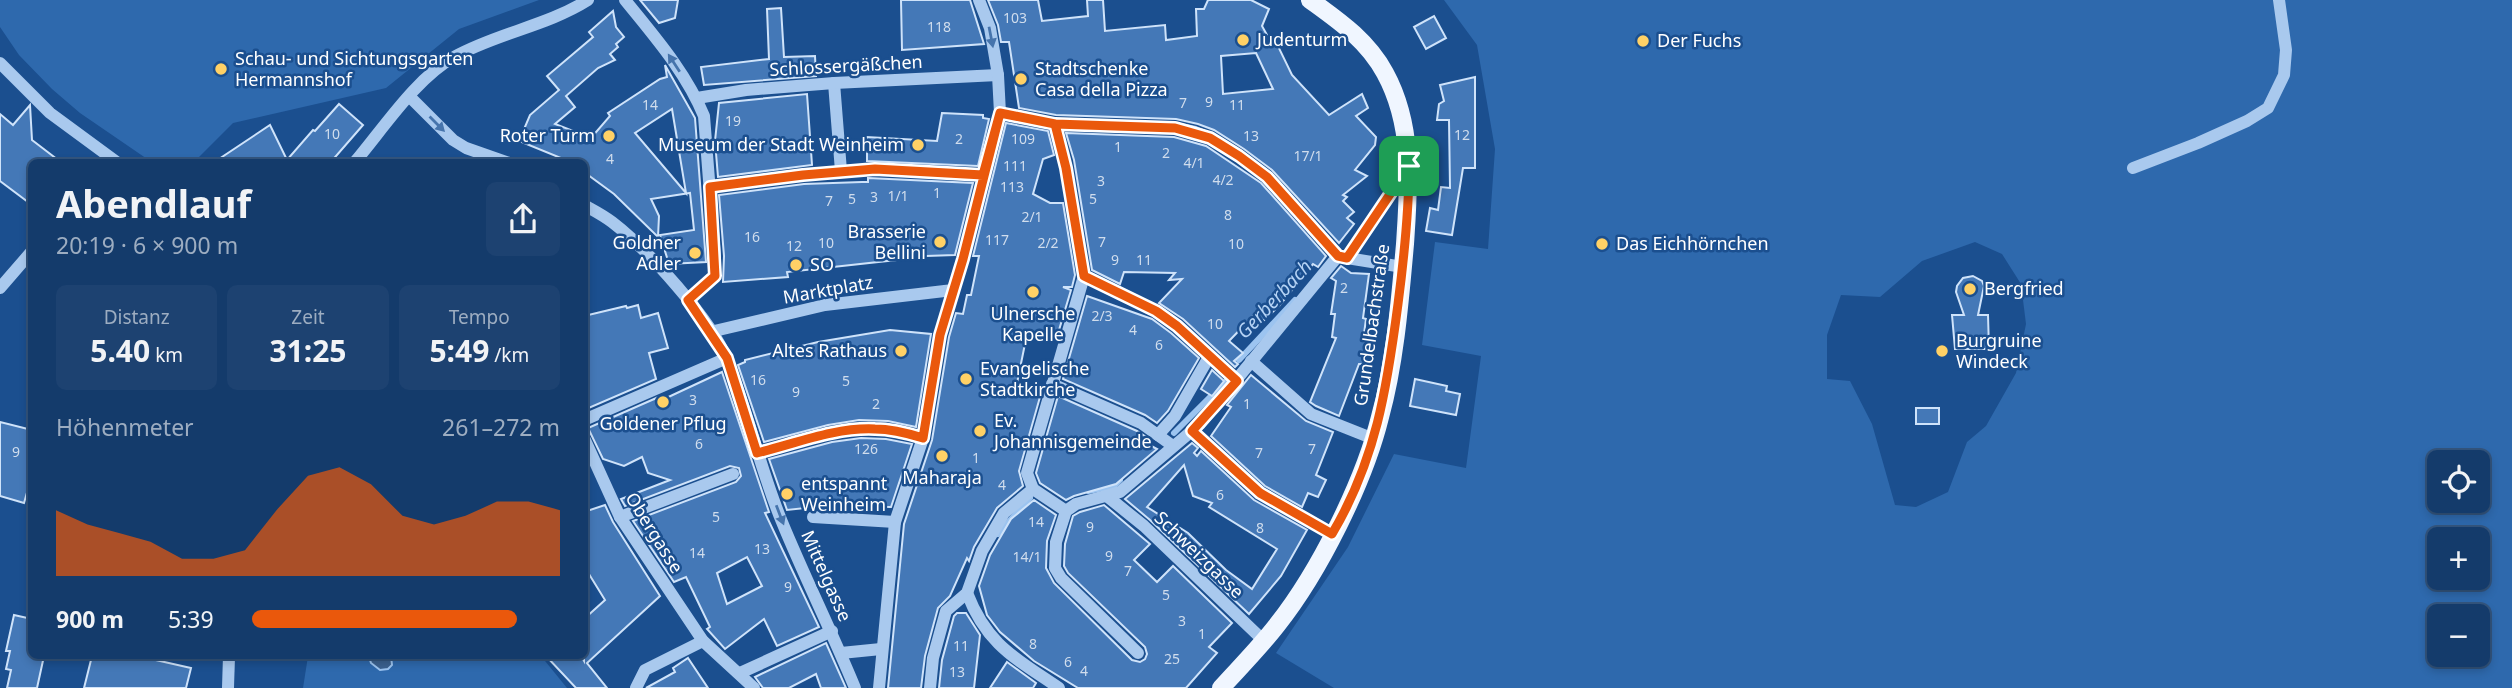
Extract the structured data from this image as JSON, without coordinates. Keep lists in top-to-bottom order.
{
  "streets": {
    "main road": ["Grundelbachstraße"],
    "street": [
      "Schlossergäßchen",
      "Marktplatz",
      "Obergasse",
      "Schweizgasse",
      "Mittelgasse"
    ]
  },
  "crossings": [
    ["Marktplatz", "Mittelgasse"],
    ["Grundelbachstraße", "Schweizgasse"]
  ],
  "water": ["Gerberbach"],
  "places": [
    "Judenturm",
    "Der Fuchs",
    "Schau- und Sichtungsgarten Hermannshof",
    "Stadtschenke Casa della Pizza",
    "Roter Turm",
    "Museum der Stadt Weinheim",
    "Brasserie Bellini",
    "Das Eichhörnchen",
    "Goldner Adler",
    "SO",
    "Bergfried",
    "Ulnersche Kapelle",
    "Altes Rathaus",
    "Burgruine Windeck",
    "Evangelische Stadtkirche",
    "Goldener Pflug",
    "Ev. Johannisgemeinde",
    "Maharaja",
    "entspannt Weinheim"
  ],
  "house_numbers": [
    "103",
    "118",
    "9",
    "7",
    "14",
    "11",
    "19",
    "10",
    "12",
    "13",
    "2",
    "109",
    "1",
    "2",
    "17/1",
    "4",
    "4/1",
    "111",
    "4/2",
    "3",
    "113",
    "1",
    "1/1",
    "3",
    "5",
    "5",
    "7",
    "8",
    "2/1",
    "16",
    "117",
    "7",
    "10",
    "2/2",
    "10",
    "12",
    "9",
    "11",
    "2",
    "2/3",
    "10",
    "4",
    "6",
    "16",
    "5",
    "9",
    "3",
    "2",
    "1",
    "6",
    "126",
    "7",
    "9",
    "7",
    "1",
    "4",
    "6",
    "5",
    "14",
    "9",
    "8",
    "13",
    "14",
    "9",
    "14/1",
    "7",
    "9",
    "5",
    "3",
    "1",
    "8",
    "11",
    "25",
    "6",
    "4",
    "13"
  ],
  "page": {
    "heading": ["Abendlauf", "20:19 · 6 × 900 m"],
    "stats": [
      ["Distanz", "5.40 km"],
      ["Zeit", "31:25"],
      ["Tempo", "5:49 /km"]
    ],
    "chart": ["Höhenmeter", "261–272 m"],
    "map_buttons": ["+", "−"],
    "list": [
      {
        "name": "900 m",
        "note": "5:39"
      }
    ]
  }
}
